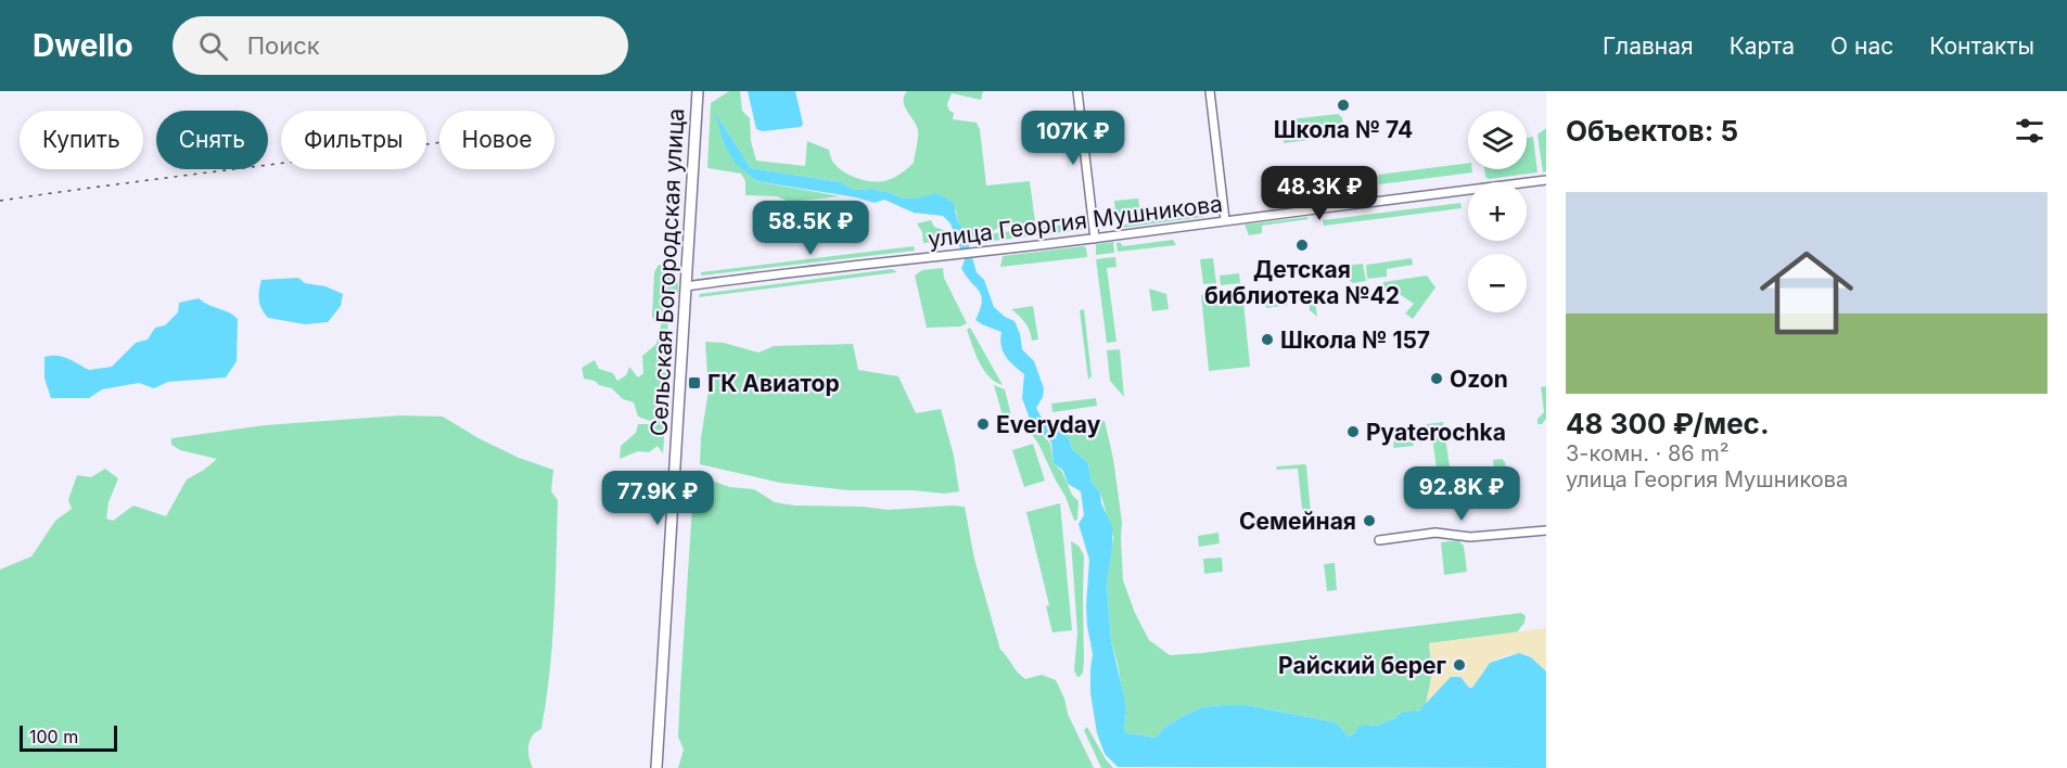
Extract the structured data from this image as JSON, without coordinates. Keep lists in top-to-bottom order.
{
  "streets": {
    "main road": ["Сельская Богородская улица"],
    "street": ["улица Георгия Мушникова"]
  },
  "crossings": [
    ["улица Георгия Мушникова", "Сельская Богородская улица"]
  ],
  "places": {
    "other": [
      "Школа № 74",
      "Детская библиотека №42",
      "Школа № 157",
      "Ozon",
      "Everyday",
      "Pyaterochka",
      "Семейная",
      "Райский берег"
    ],
    "transit": ["ГК Авиатор"]
  },
  "scale_bar": "100 m",
  "page": {
    "header": "Dwello",
    "search": "Поиск",
    "nav": [
      "Главная",
      "Карта",
      "О нас",
      "Контакты"
    ],
    "heading": "Объектов: 5",
    "map_buttons": ["+", "−"],
    "price": [
      "107K ₽",
      "48.3K ₽",
      "58.5K ₽",
      "92.8K ₽",
      "77.9K ₽"
    ],
    "chip": [
      "Купить",
      "Снять",
      "Фильтры",
      "Новое"
    ],
    "list": [
      {
        "name": "48 300 ₽/мес.",
        "note": "3-комн. · 86 m² · улица Георгия Мушникова"
      }
    ],
    "scale": "100 m"
  }
}
